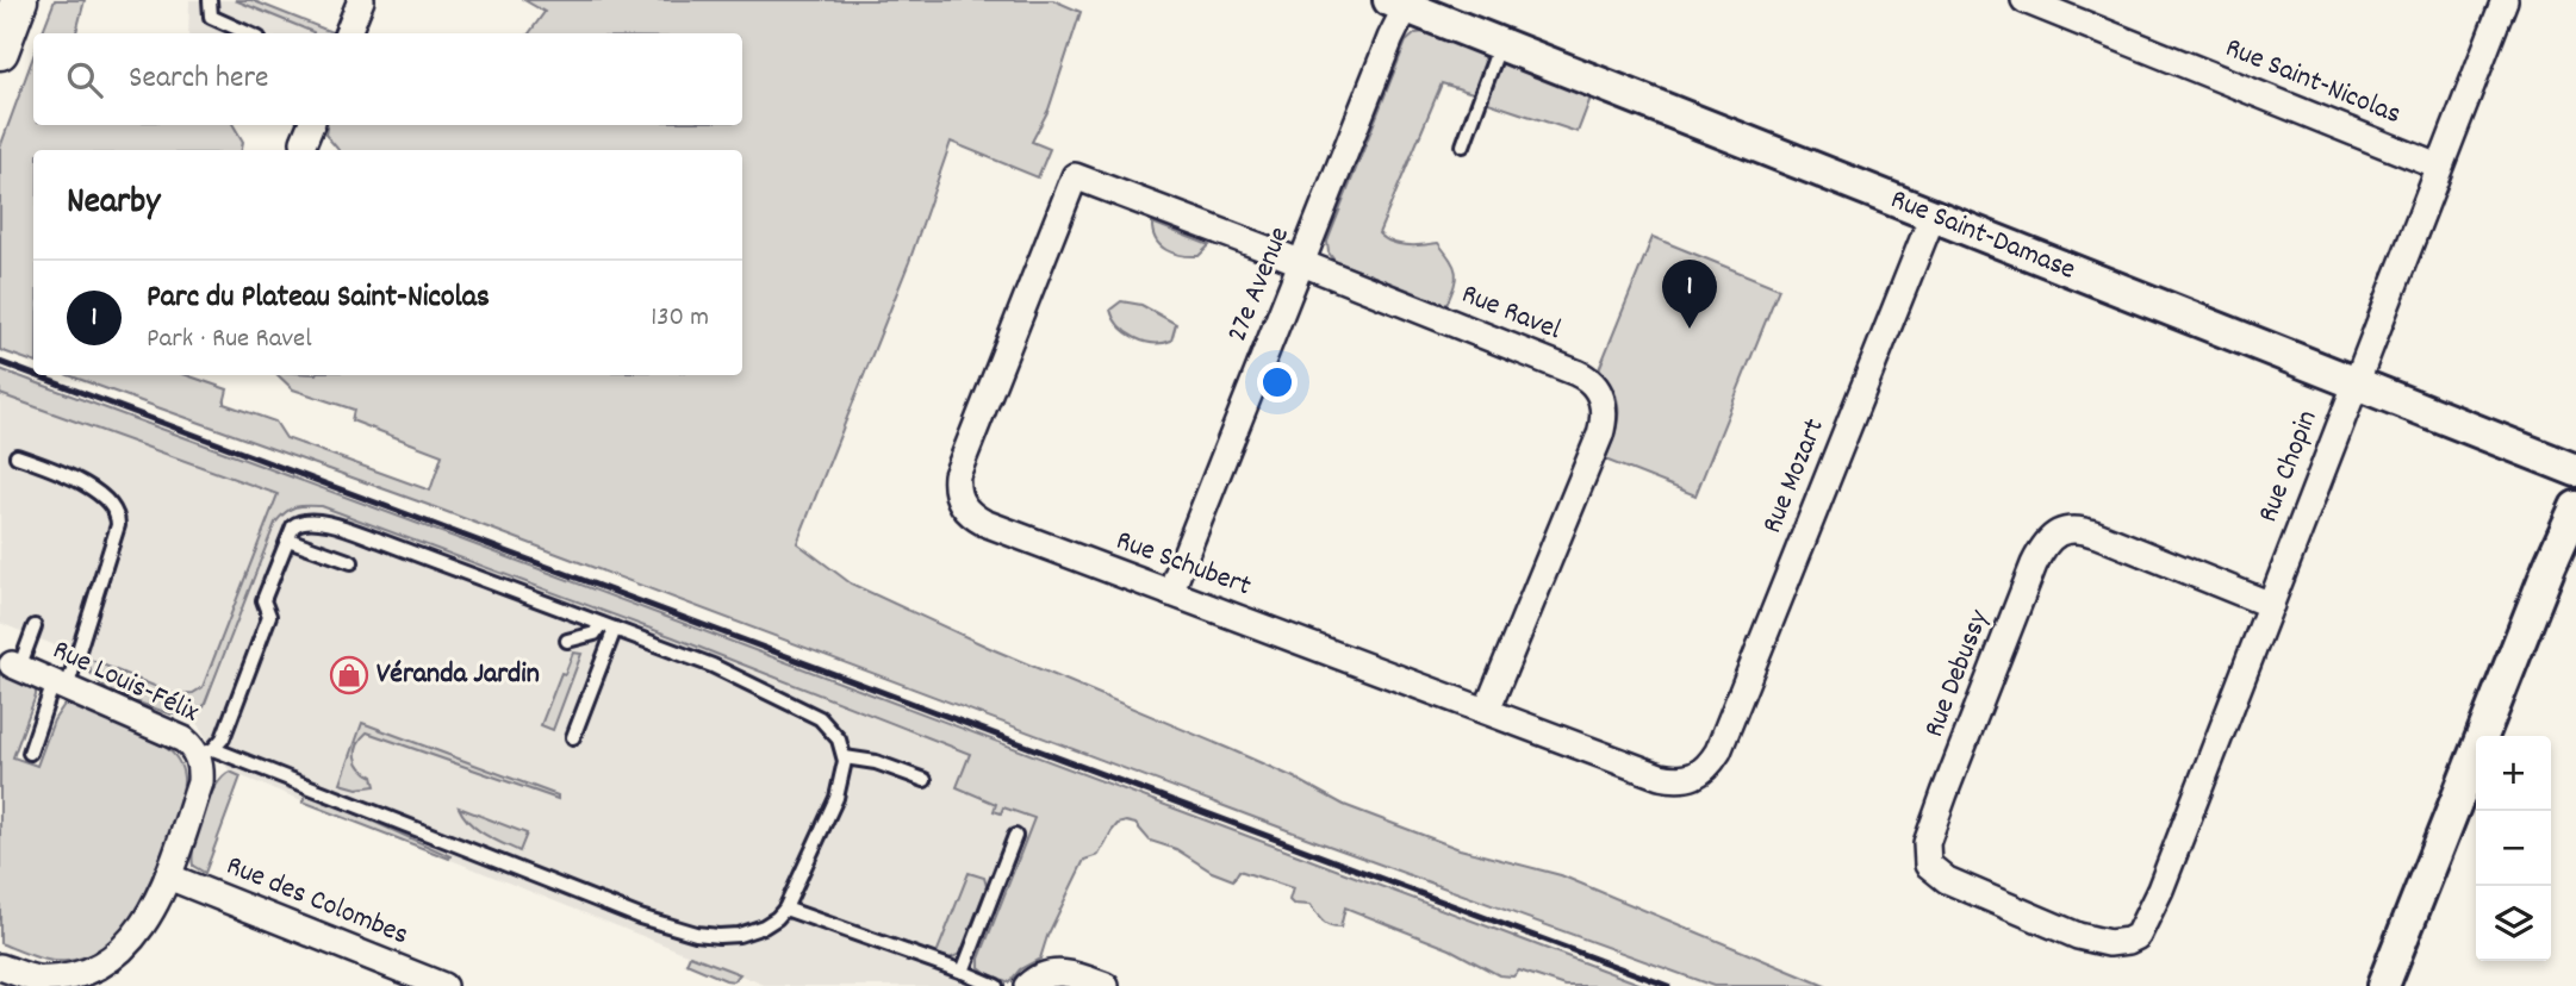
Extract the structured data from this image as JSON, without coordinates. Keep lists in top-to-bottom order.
{
  "streets": {
    "street": [
      "Rue Saint-Nicolas",
      "Rue Saint-Damase",
      "27e Avenue",
      "Rue Ravel",
      "Rue Chopin",
      "Rue Mozart",
      "Rue Schubert",
      "Rue Debussy",
      "Rue Louis-Félix",
      "Rue des Colombes"
    ]
  },
  "crossings": [
    ["Rue Saint-Nicolas", "Rue Chopin"],
    ["Rue Saint-Damase", "27e Avenue"],
    ["Rue Saint-Damase", "Rue Chopin"],
    ["Rue Saint-Damase", "Rue Mozart"],
    ["27e Avenue", "Rue Ravel"],
    ["27e Avenue", "Rue Schubert"],
    ["Rue Ravel", "Rue Schubert"],
    ["Rue Chopin", "Rue Debussy"],
    ["Rue Mozart", "Rue Schubert"],
    ["Rue Louis-Félix", "Rue des Colombes"]
  ],
  "places": {
    "shop": ["Véranda Jardin"]
  },
  "page": {
    "search": "Search here",
    "heading": "Nearby",
    "list": [
      {
        "mark": "1",
        "name": "Parc du Plateau Saint-Nicolas",
        "note": "Park · Rue Ravel",
        "value": "130 m"
      }
    ],
    "pins": "1",
    "map_buttons": ["+", "−"]
  }
}
